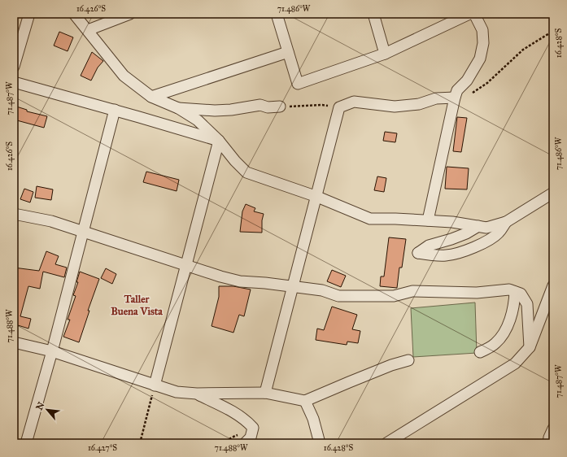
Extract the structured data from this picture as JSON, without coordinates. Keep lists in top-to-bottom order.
{
  "districts": ["Taller Buena Vista"],
  "north": "top left",
  "coordinates": [
    "16.426°S",
    "71.486°W",
    "16.428°S",
    "71.487°W",
    "71.488°W",
    "16.427°S"
  ]
}
